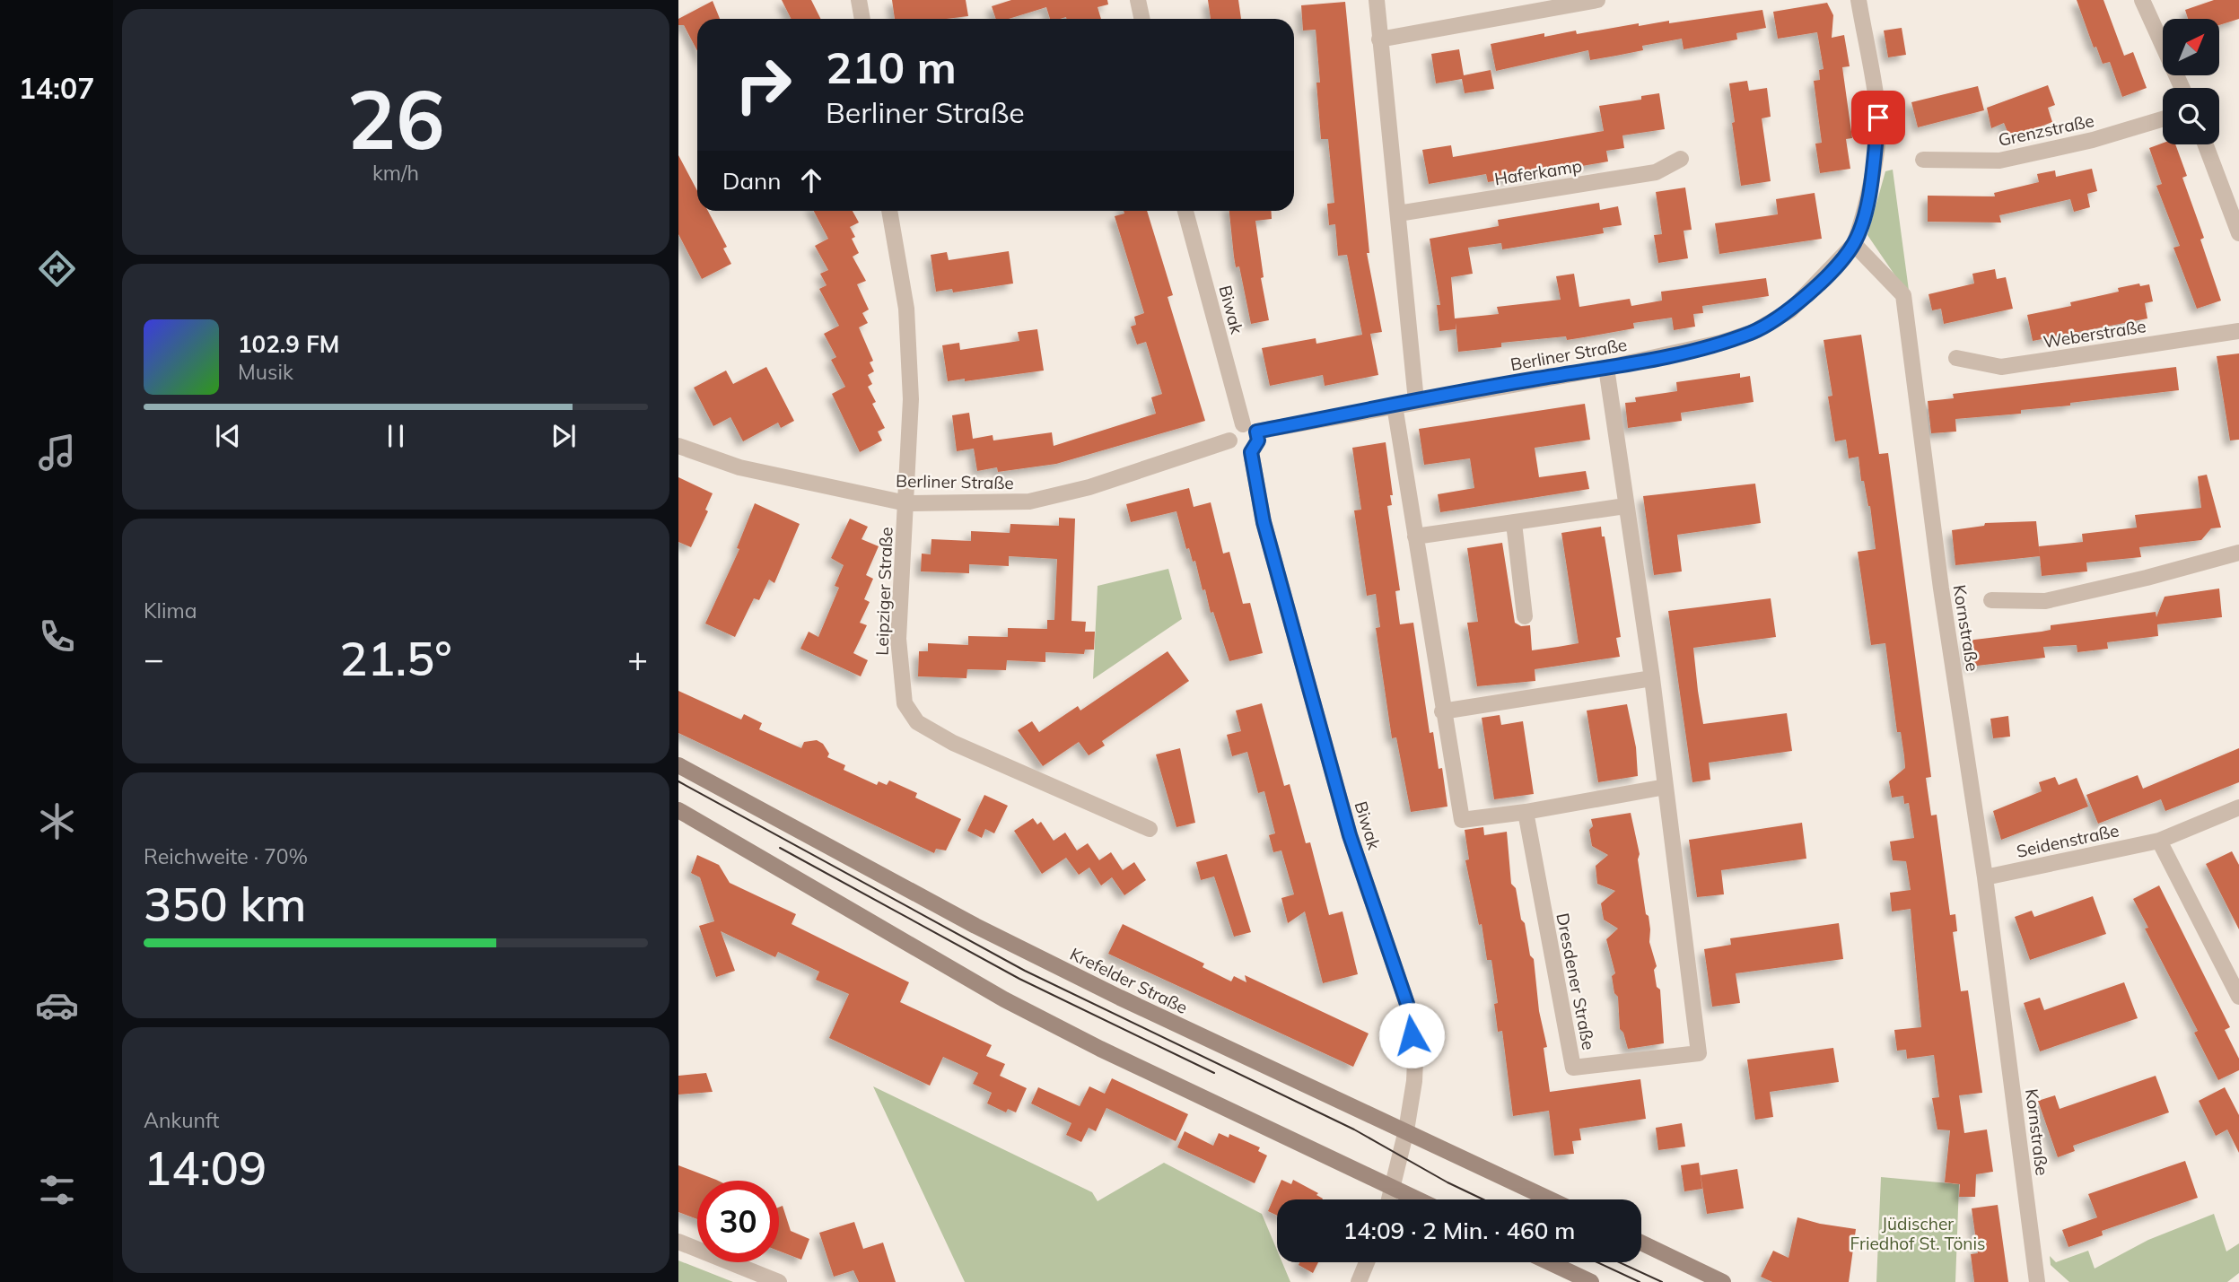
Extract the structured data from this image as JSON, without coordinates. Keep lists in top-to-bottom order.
{
  "streets": {
    "main road": ["Krefelder Straße"],
    "street": [
      "Grenzstraße",
      "Haferkamp",
      "Biwak",
      "Weberstraße",
      "Berliner Straße",
      "Leipziger Straße",
      "Kornstraße",
      "Seidenstraße",
      "Dresdener Straße"
    ]
  },
  "crossings": [
    ["Biwak", "Berliner Straße"],
    ["Biwak", "Krefelder Straße"],
    ["Berliner Straße", "Leipziger Straße"],
    ["Berliner Straße", "Kornstraße"],
    ["Berliner Straße", "Dresdener Straße"],
    ["Kornstraße", "Seidenstraße"]
  ],
  "parks": ["Jüdischer Friedhof St. Tönis"],
  "north": "top right",
  "page": {
    "tabs": "14:07",
    "tile": [
      ["26", "km/h"],
      "Klima",
      ["Reichweite · 70%", "350 km"],
      ["Ankunft", "14:09"]
    ],
    "turn": ["210 m", "Berliner Straße"],
    "then": "Dann",
    "song": ["102.9 FM", "Musik"],
    "heat": ["−", "21.5°", "+"],
    "limit": "30",
    "trip": "14:09 · 2 Min. · 460 m"
  }
}
